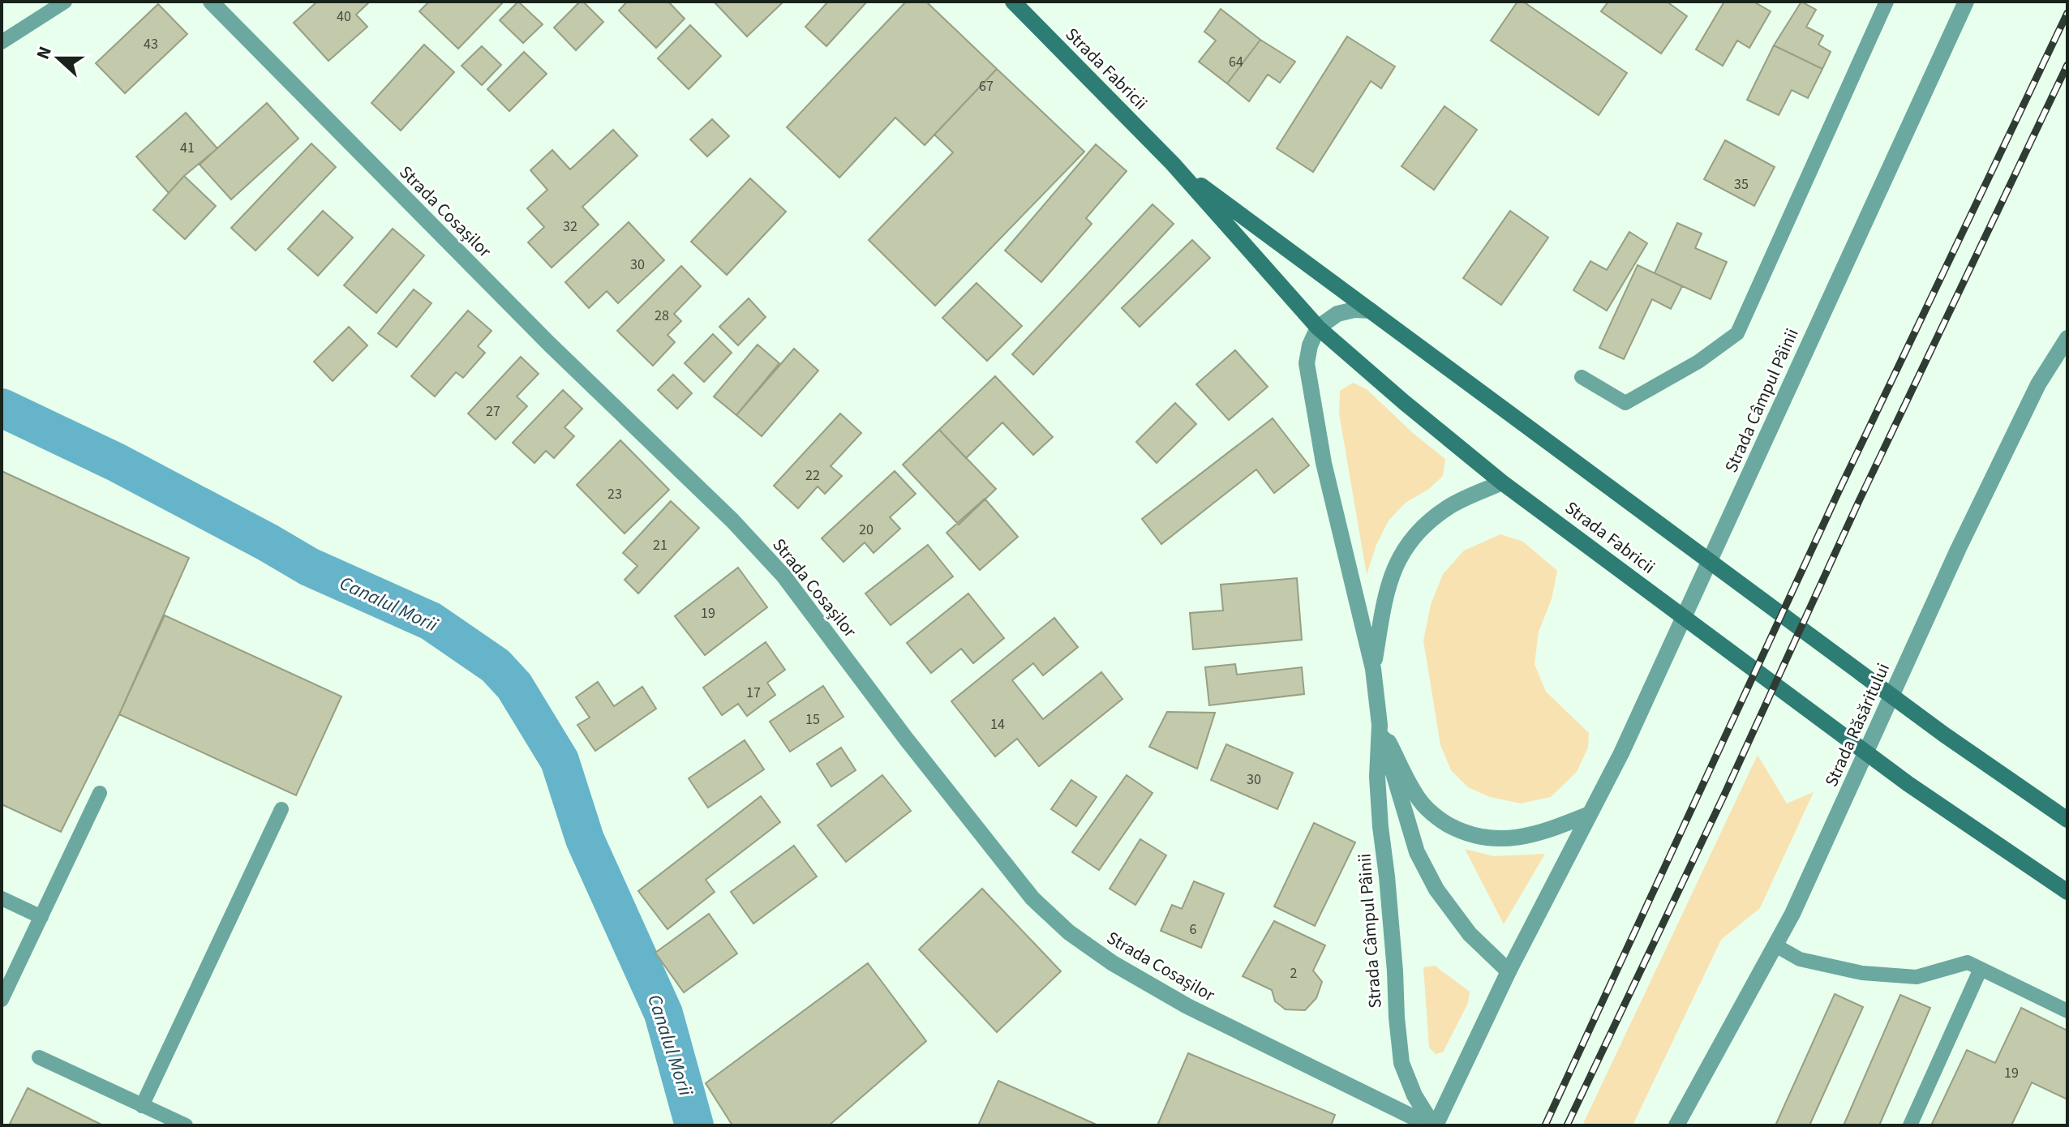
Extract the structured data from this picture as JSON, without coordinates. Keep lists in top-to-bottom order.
{
  "streets": {
    "main road": ["Strada Fabricii"],
    "street": ["Strada Cosașilor", "Strada Câmpul Pâinii", "Strada Răsăritului"]
  },
  "crossings": [
    ["Strada Fabricii", "Strada Câmpul Pâinii"],
    ["Strada Cosașilor", "Strada Câmpul Pâinii"]
  ],
  "water": ["Canalul Morii"],
  "house_numbers": [
    "40",
    "43",
    "64",
    "67",
    "41",
    "35",
    "32",
    "30",
    "28",
    "27",
    "22",
    "23",
    "20",
    "21",
    "19",
    "17",
    "15",
    "14",
    "30",
    "6",
    "2",
    "19"
  ],
  "north": "left"
}
